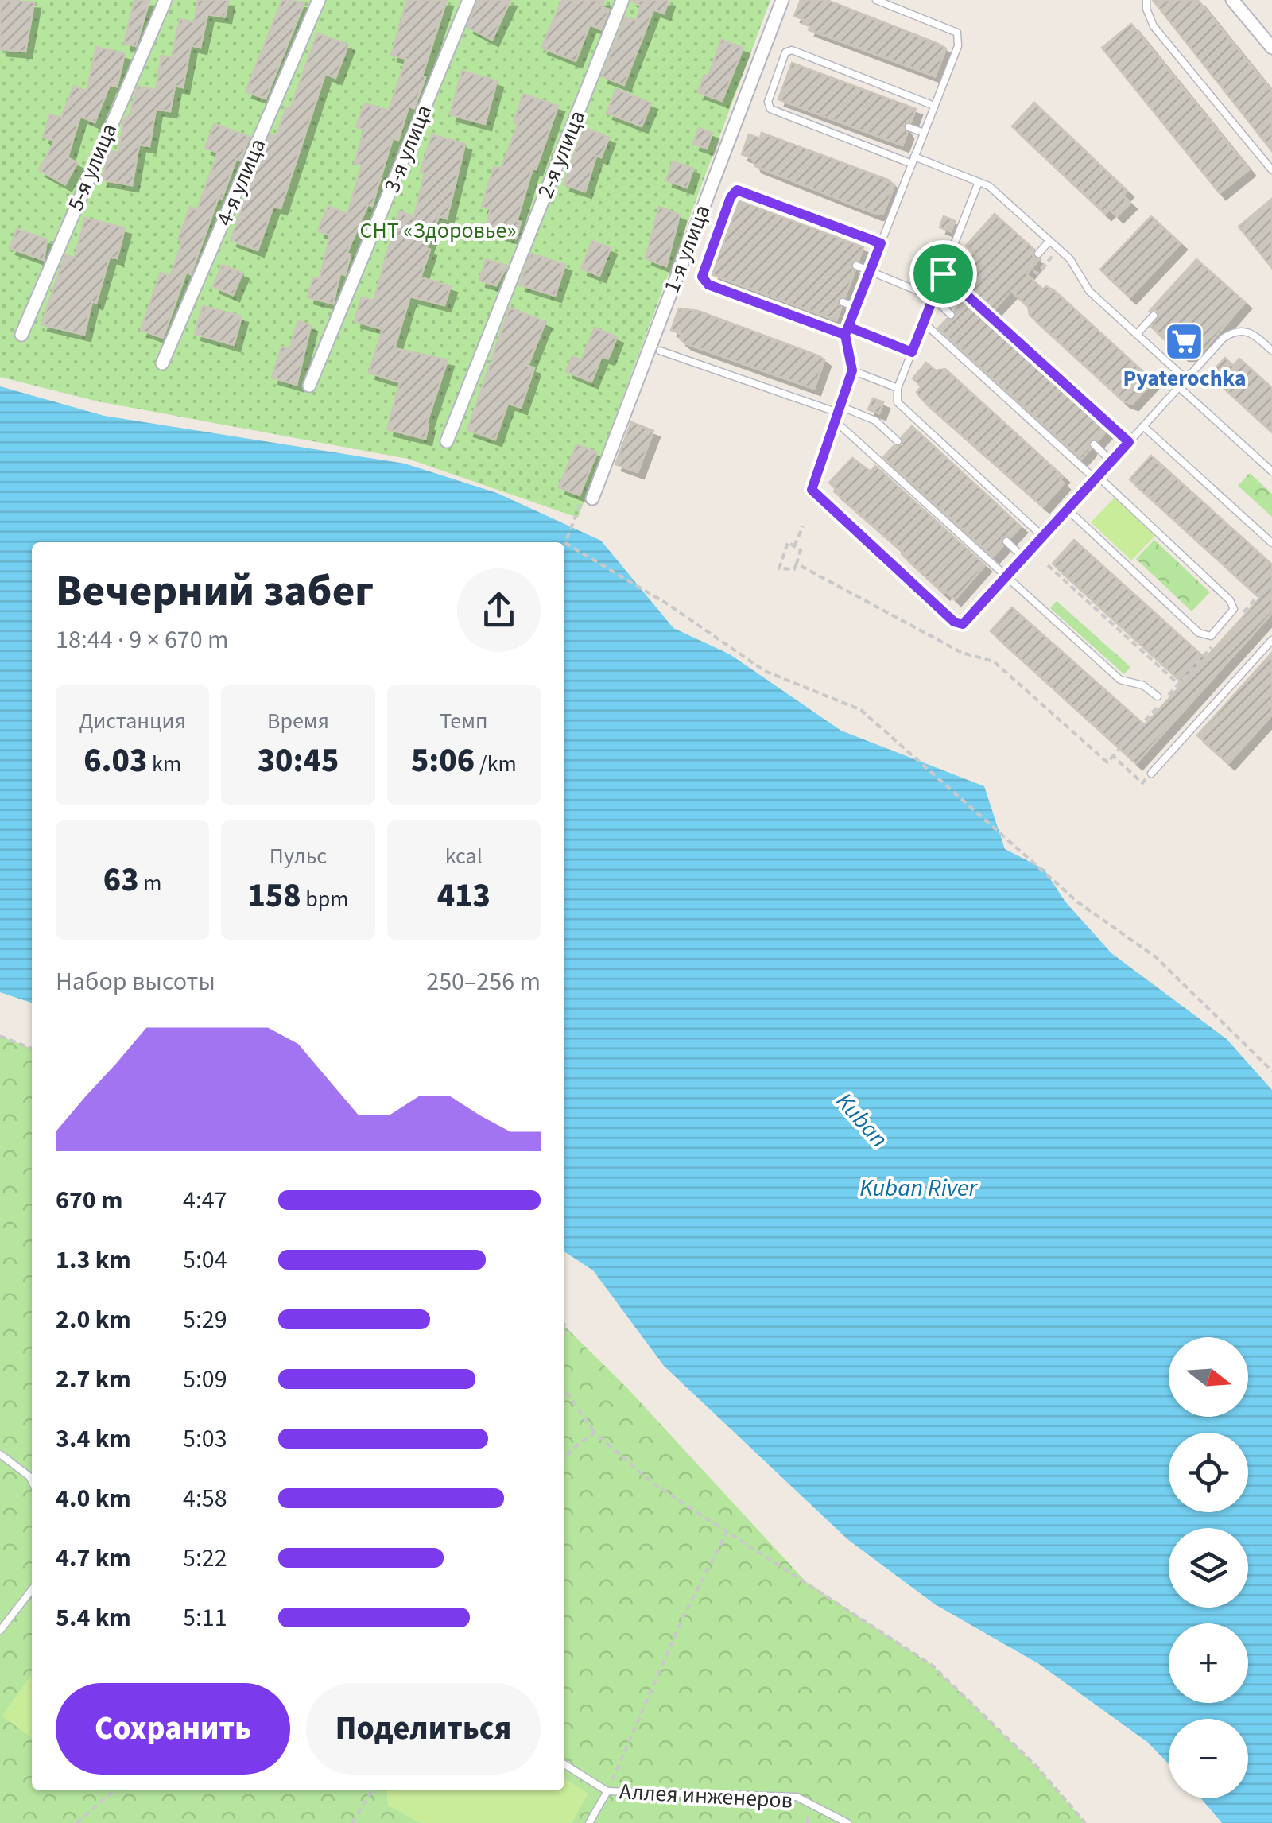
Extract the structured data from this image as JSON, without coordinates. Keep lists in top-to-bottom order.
{
  "streets": {
    "street": [
      "3-я улица",
      "2-я улица",
      "5-я улица",
      "4-я улица",
      "1-я улица"
    ],
    "lane": ["Аллея инженеров"]
  },
  "water": ["Kuban", "Kuban River"],
  "parks": ["СНТ «Здоровье»"],
  "places": {
    "supermarket": ["Pyaterochka"]
  },
  "north": "right",
  "page": {
    "heading": ["Вечерний забег", "18:44 · 9 × 670 m"],
    "stats": [
      ["Дистанция", "6.03 km"],
      ["Время", "30:45"],
      ["Темп", "5:06 /km"],
      ["63 m"],
      ["Пульс", "158 bpm"],
      ["kcal", "413"]
    ],
    "chart": ["Набор высоты", "250–256 m"],
    "list": [
      {
        "name": "670 m",
        "note": "4:47"
      },
      {
        "name": "1.3 km",
        "note": "5:04"
      },
      {
        "name": "2.0 km",
        "note": "5:29"
      },
      {
        "name": "2.7 km",
        "note": "5:09"
      },
      {
        "name": "3.4 km",
        "note": "5:03"
      },
      {
        "name": "4.0 km",
        "note": "4:58"
      },
      {
        "name": "4.7 km",
        "note": "5:22"
      },
      {
        "name": "5.4 km",
        "note": "5:11"
      }
    ],
    "map_buttons": ["+", "−"],
    "buttons": ["Сохранить", "Поделиться"]
  }
}
